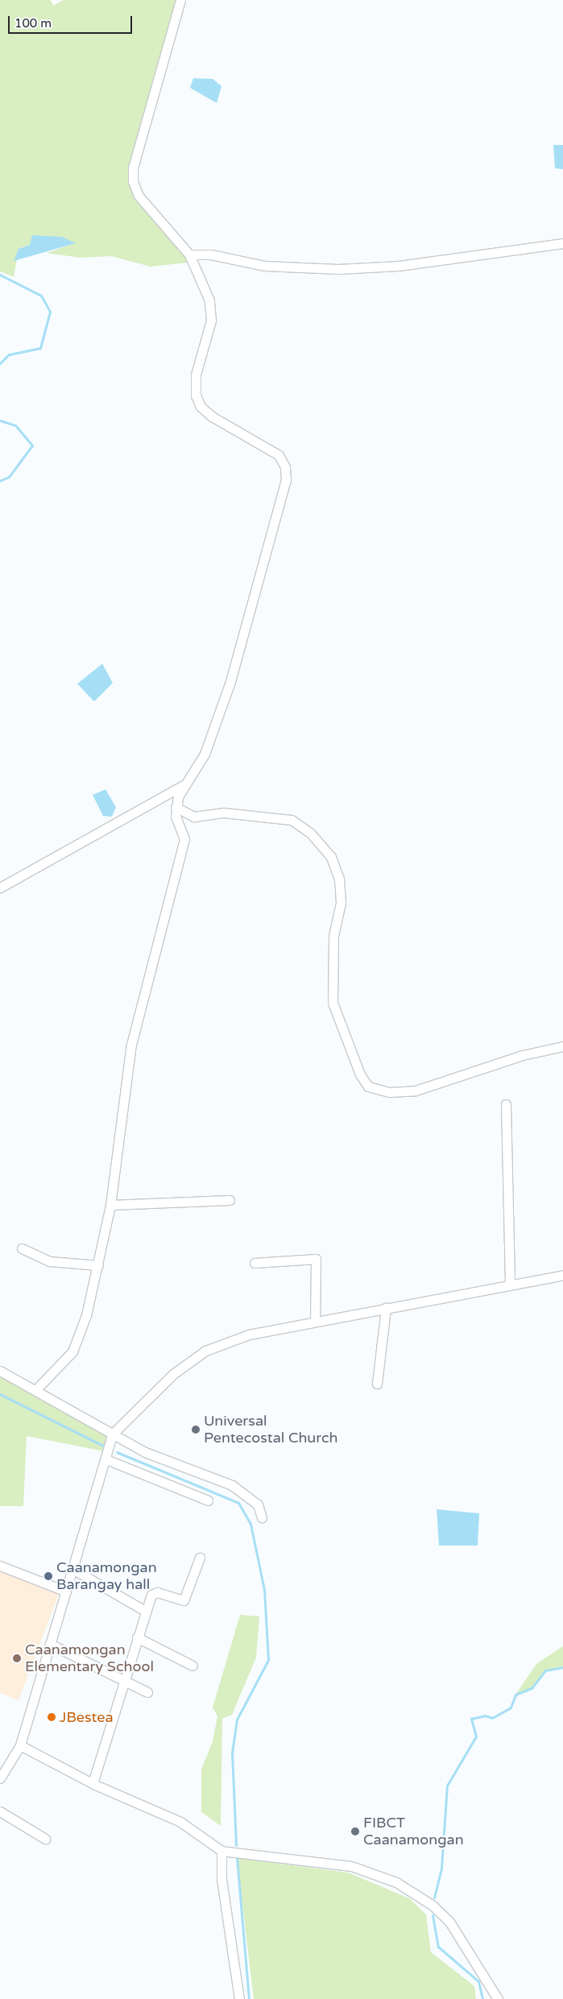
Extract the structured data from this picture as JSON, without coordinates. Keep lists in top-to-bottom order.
{
  "places": [
    "Universal Pentecostal Church",
    "Caanamongan Barangay hall",
    "Caanamongan Elementary School",
    "JBestea",
    "FIBCT Caanamongan"
  ],
  "scale_bar": "100 m"
}
